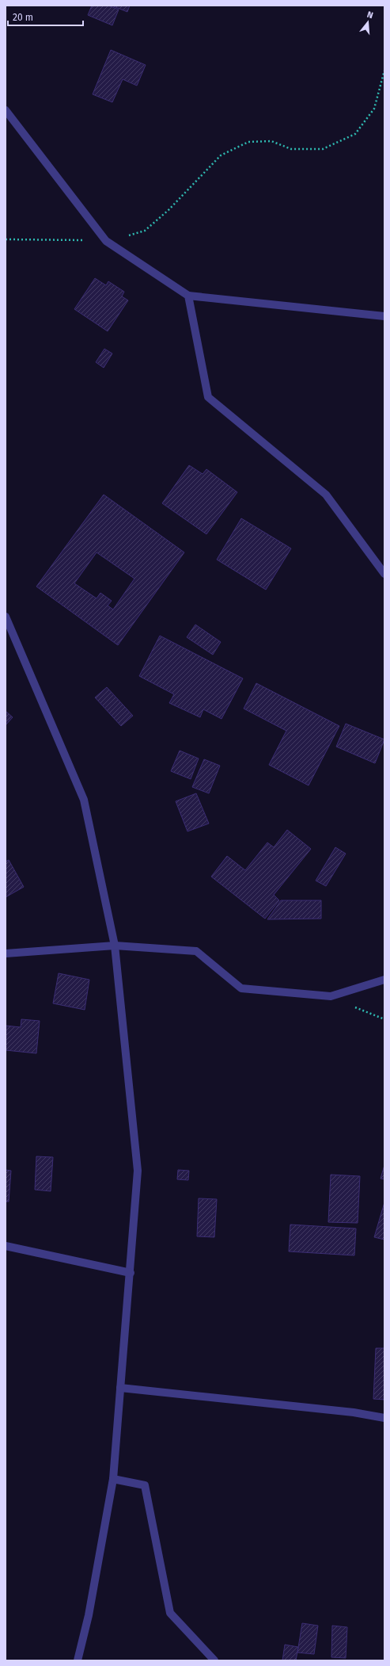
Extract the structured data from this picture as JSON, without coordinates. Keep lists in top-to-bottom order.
{
  "scale_bar": "20 m",
  "north": "top"
}
